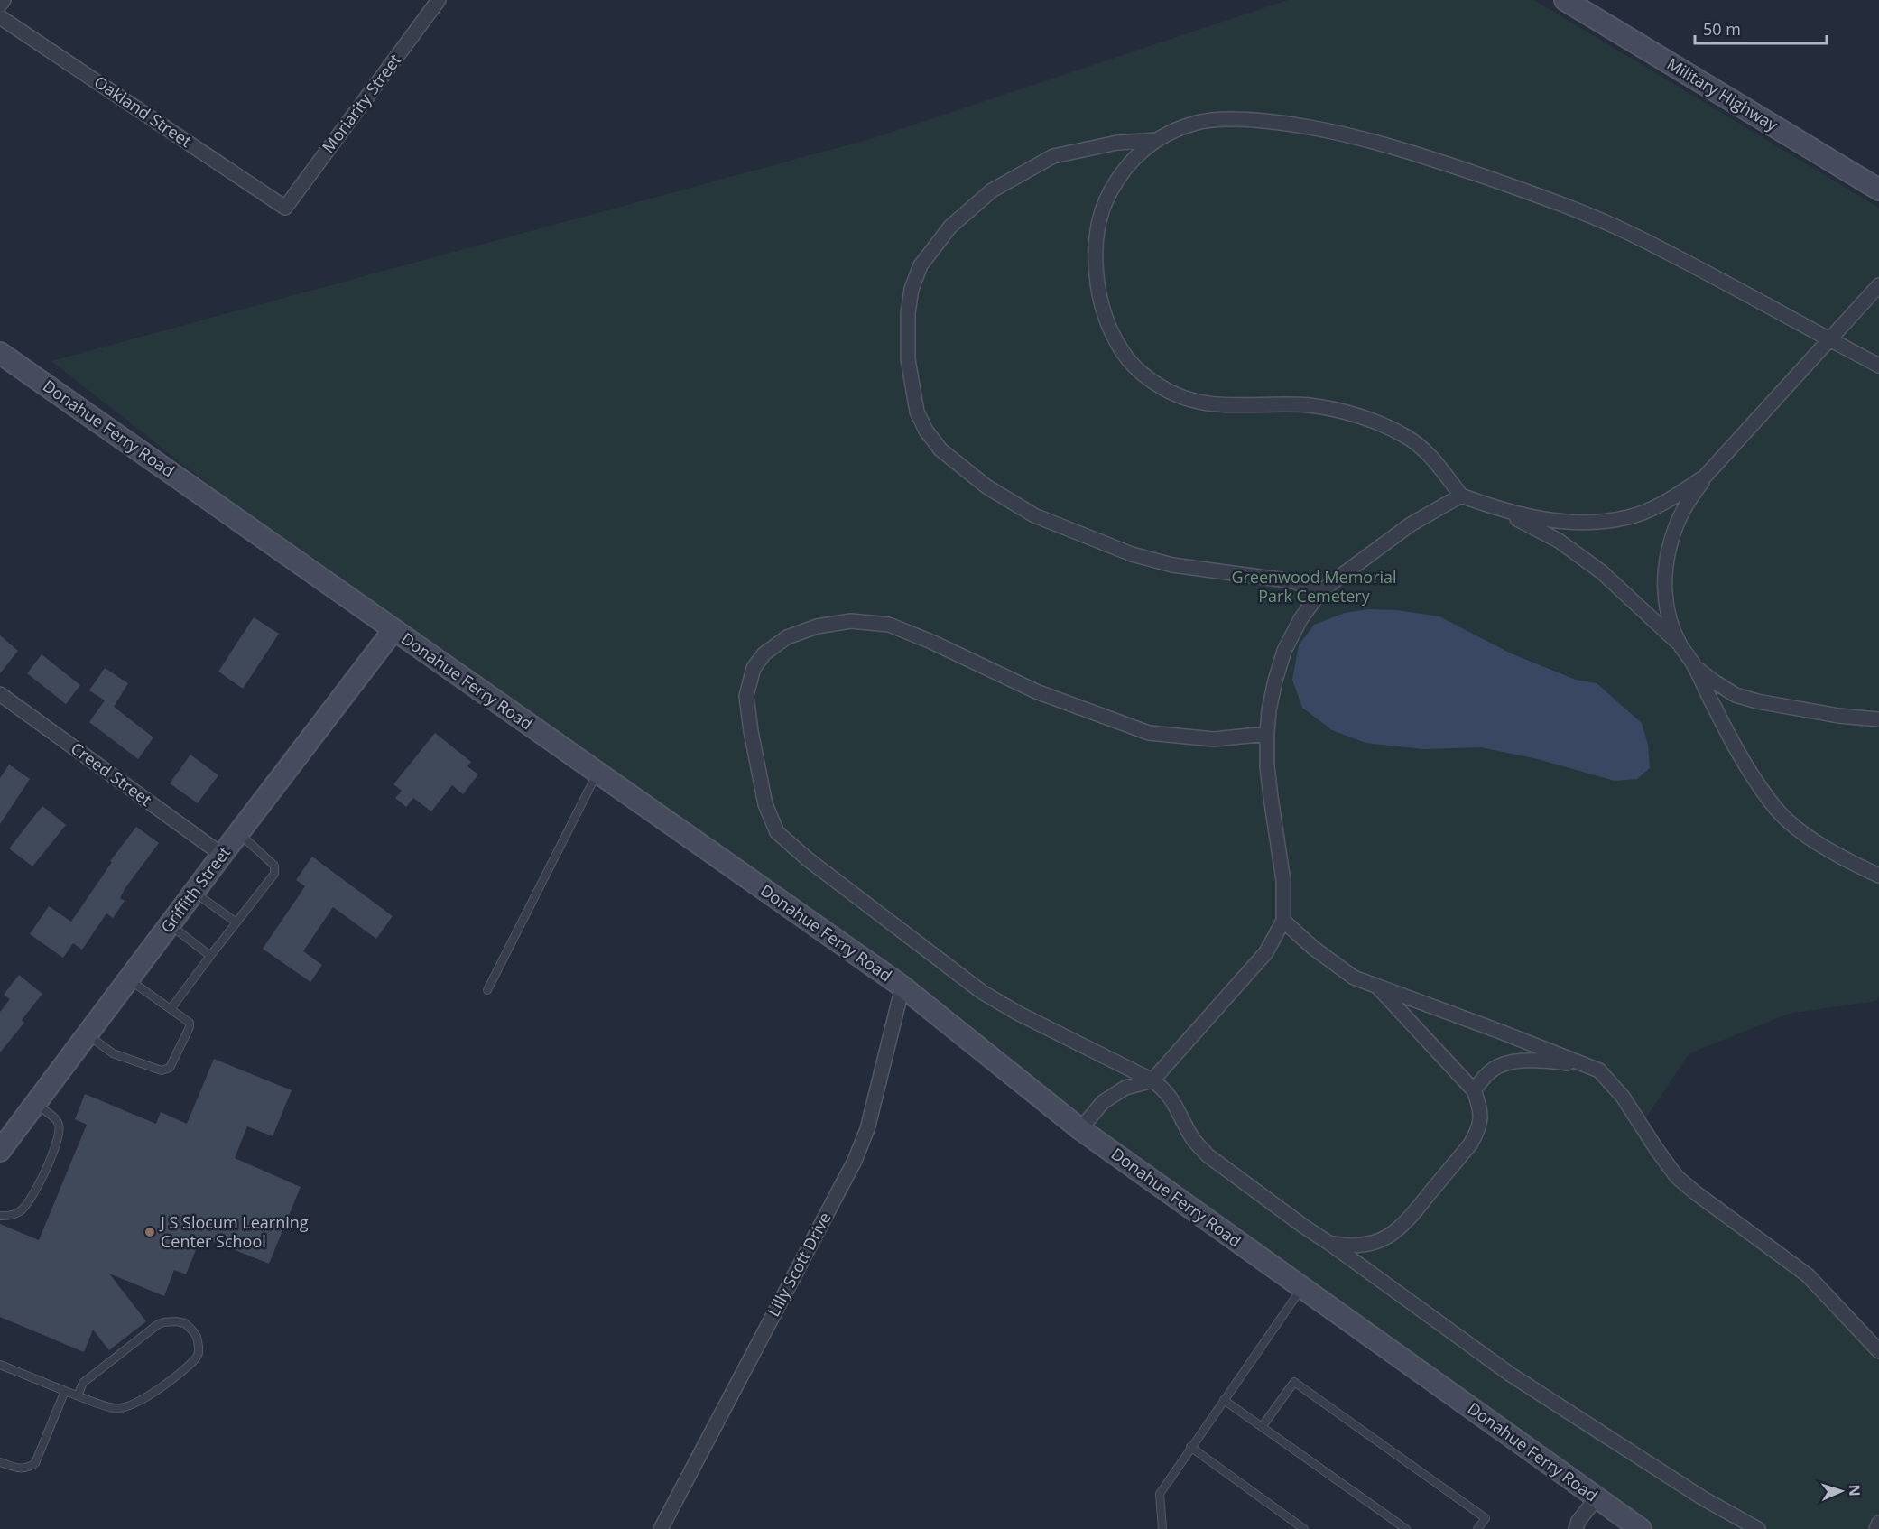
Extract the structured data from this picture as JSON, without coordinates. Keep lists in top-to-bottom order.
{
  "streets": {
    "street": [
      "Military Highway",
      "Moriarity Street",
      "Oakland Street",
      "Donahue Ferry Road",
      "Creed Street",
      "Griffith Street",
      "Lilly Scott Drive"
    ]
  },
  "crossings": [
    ["Moriarity Street", "Oakland Street"],
    ["Donahue Ferry Road", "Griffith Street"],
    ["Donahue Ferry Road", "Lilly Scott Drive"],
    ["Creed Street", "Griffith Street"]
  ],
  "parks": ["Greenwood Memorial Park Cemetery"],
  "places": ["J S Slocum Learning Center School"],
  "scale_bar": "50 m",
  "north": "right"
}
